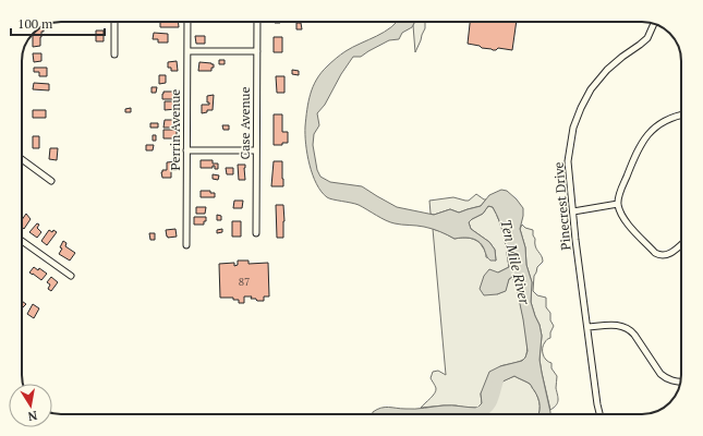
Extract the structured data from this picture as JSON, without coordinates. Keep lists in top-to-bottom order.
{
  "streets": {
    "street": ["Case Avenue", "Perrin Avenue", "Pinecrest Drive"]
  },
  "water": ["Ten Mile River"],
  "house_numbers": ["87"],
  "scale_bar": "100 m",
  "north": "bottom"
}
